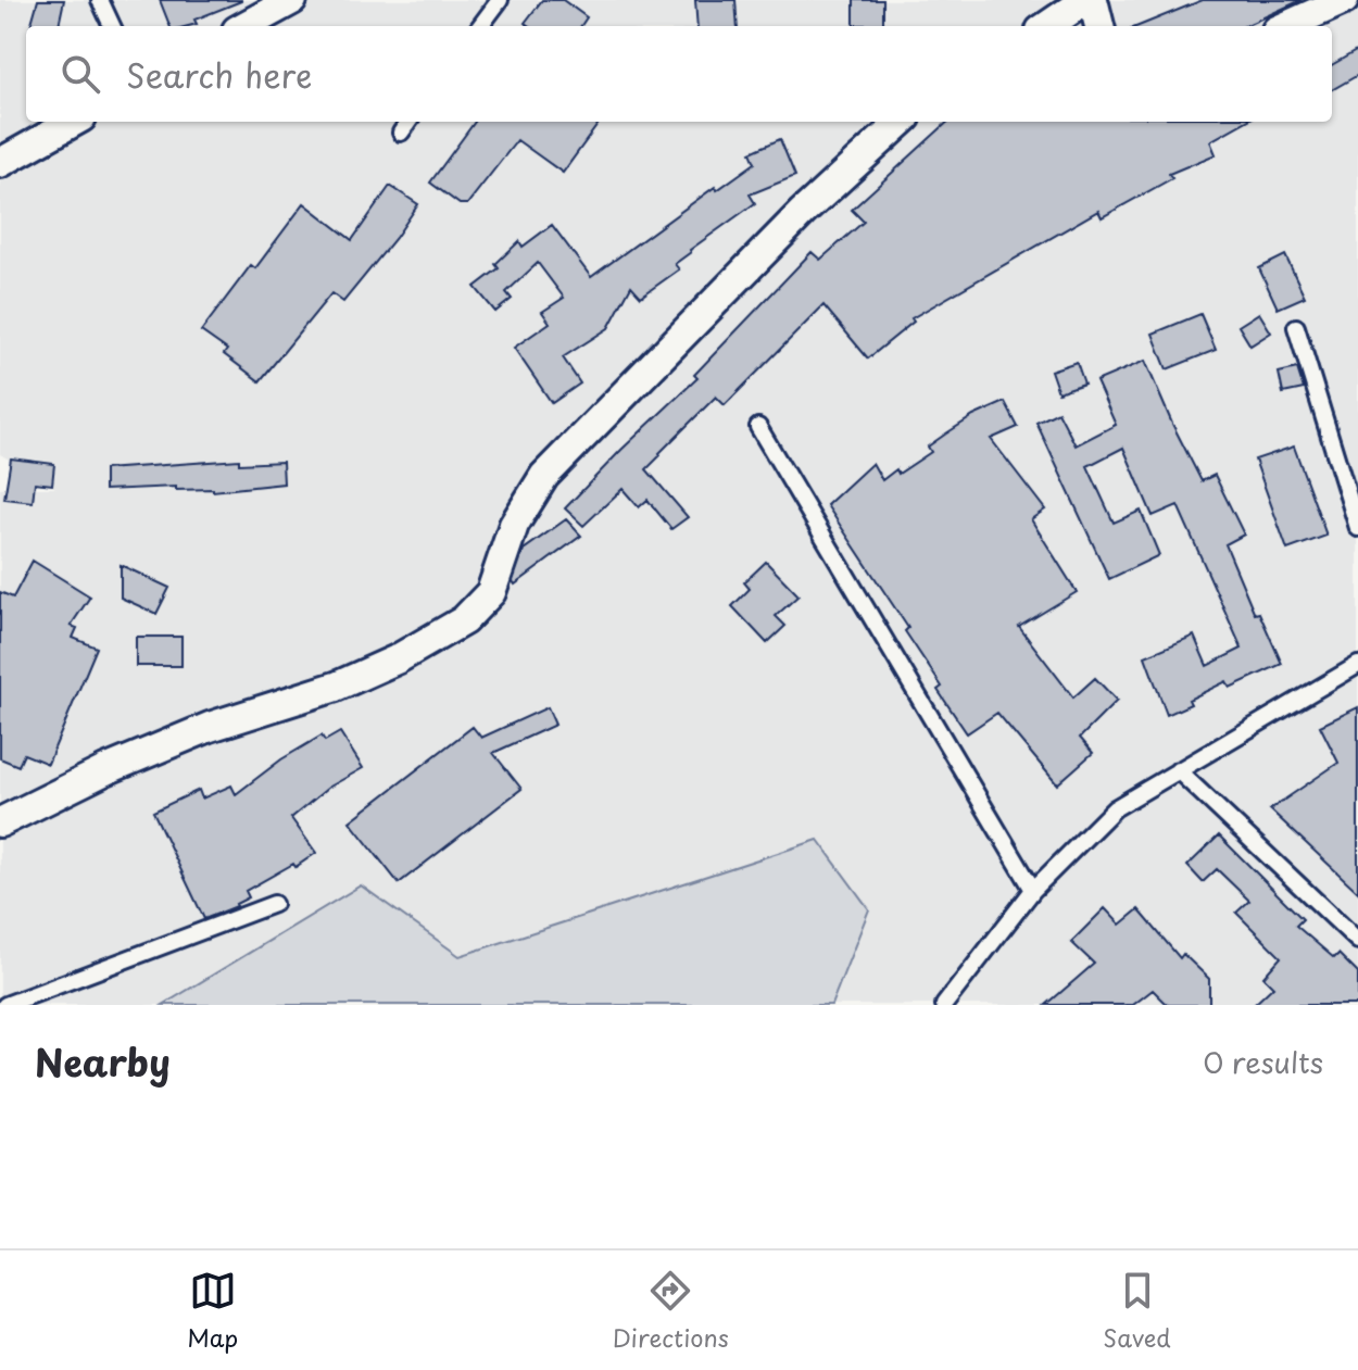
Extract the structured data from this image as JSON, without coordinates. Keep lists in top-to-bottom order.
{
  "page": {
    "search": "Search here",
    "heading": ["Nearby", "0 results"],
    "nav": ["Map", "Directions", "Saved"]
  }
}
